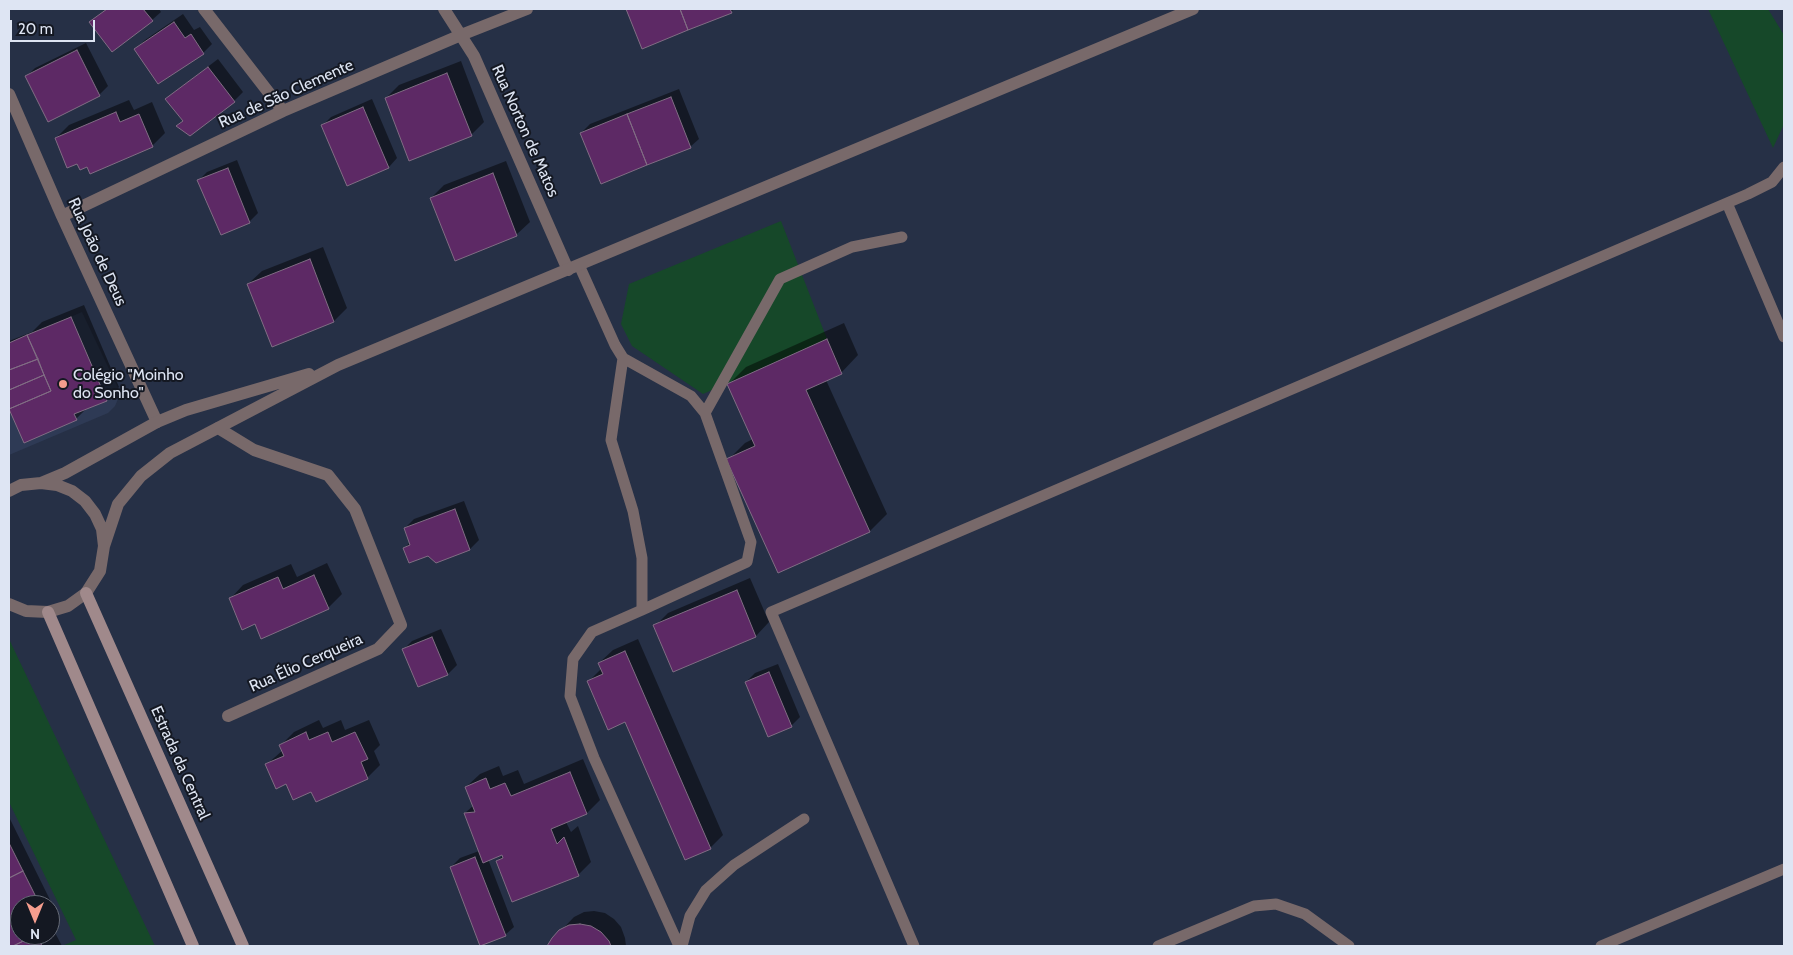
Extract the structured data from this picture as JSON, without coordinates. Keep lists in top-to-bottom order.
{
  "streets": {
    "main road": ["Estrada da Central"],
    "street": [
      "Rua de São Clemente",
      "Rua Norton de Matos",
      "Rua João de Deus",
      "Rua Élio Cerqueira"
    ]
  },
  "crossings": [
    ["Rua de São Clemente", "Rua Norton de Matos"],
    ["Rua de São Clemente", "Rua João de Deus"]
  ],
  "places": ["Colégio \"Moinho do Sonho\""],
  "scale_bar": "20 m",
  "north": "bottom"
}
